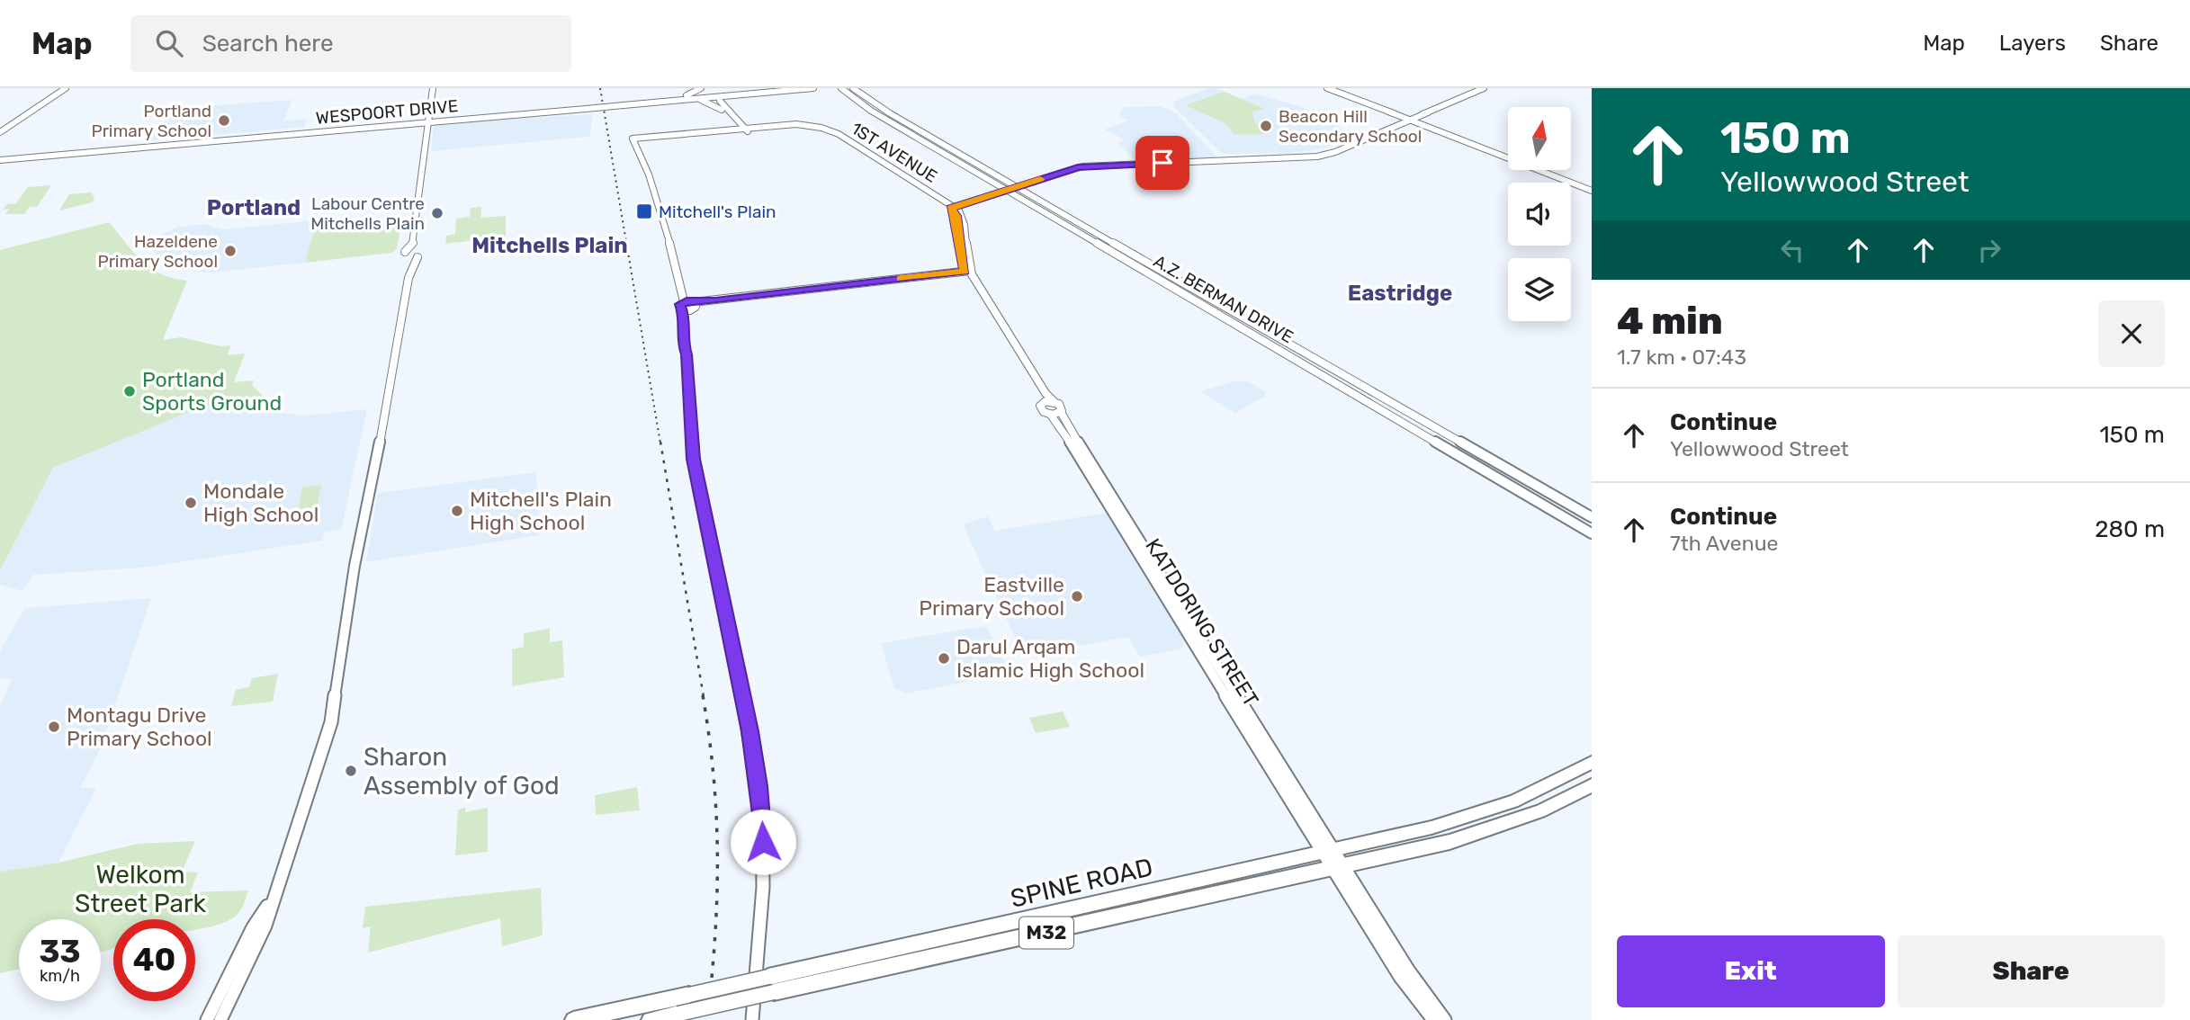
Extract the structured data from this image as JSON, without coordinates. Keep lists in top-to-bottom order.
{
  "streets": {
    "main road": ["SPINE ROAD", "M32"],
    "street": [
      "WESPOORT DRIVE",
      "1ST AVENUE",
      "A.Z. BERMAN DRIVE",
      "KATDORING STREET"
    ]
  },
  "crossings": [
    ["KATDORING STREET", "SPINE ROAD"]
  ],
  "districts": ["Portland", "Mitchells Plain", "Eastridge"],
  "parks": ["Welkom Street Park"],
  "places": {
    "other": [
      "Portland Primary School",
      "Beacon Hill Secondary School",
      "Labour Centre Mitchells Plain",
      "Hazeldene Primary School",
      "Portland Sports Ground",
      "Mondale High School",
      "Mitchell's Plain High School",
      "Eastville Primary School",
      "Darul Arqam Islamic High School",
      "Montagu Drive Primary School",
      "Sharon Assembly of God"
    ],
    "transit": ["Mitchell's Plain"]
  },
  "north": "top",
  "page": {
    "header": "Map",
    "search": "Search here",
    "nav": ["Map", "Layers", "Share"],
    "turn": ["150 m", "Yellowwood Street"],
    "heading": ["4 min", "1.7 km · 07:43"],
    "list": [
      {
        "name": "Continue",
        "note": "Yellowwood Street",
        "value": "150 m"
      },
      {
        "name": "Continue",
        "note": "7th Avenue",
        "value": "280 m"
      }
    ],
    "speed": "33 km/h",
    "limit": "40",
    "buttons": ["Exit", "Share"]
  }
}
